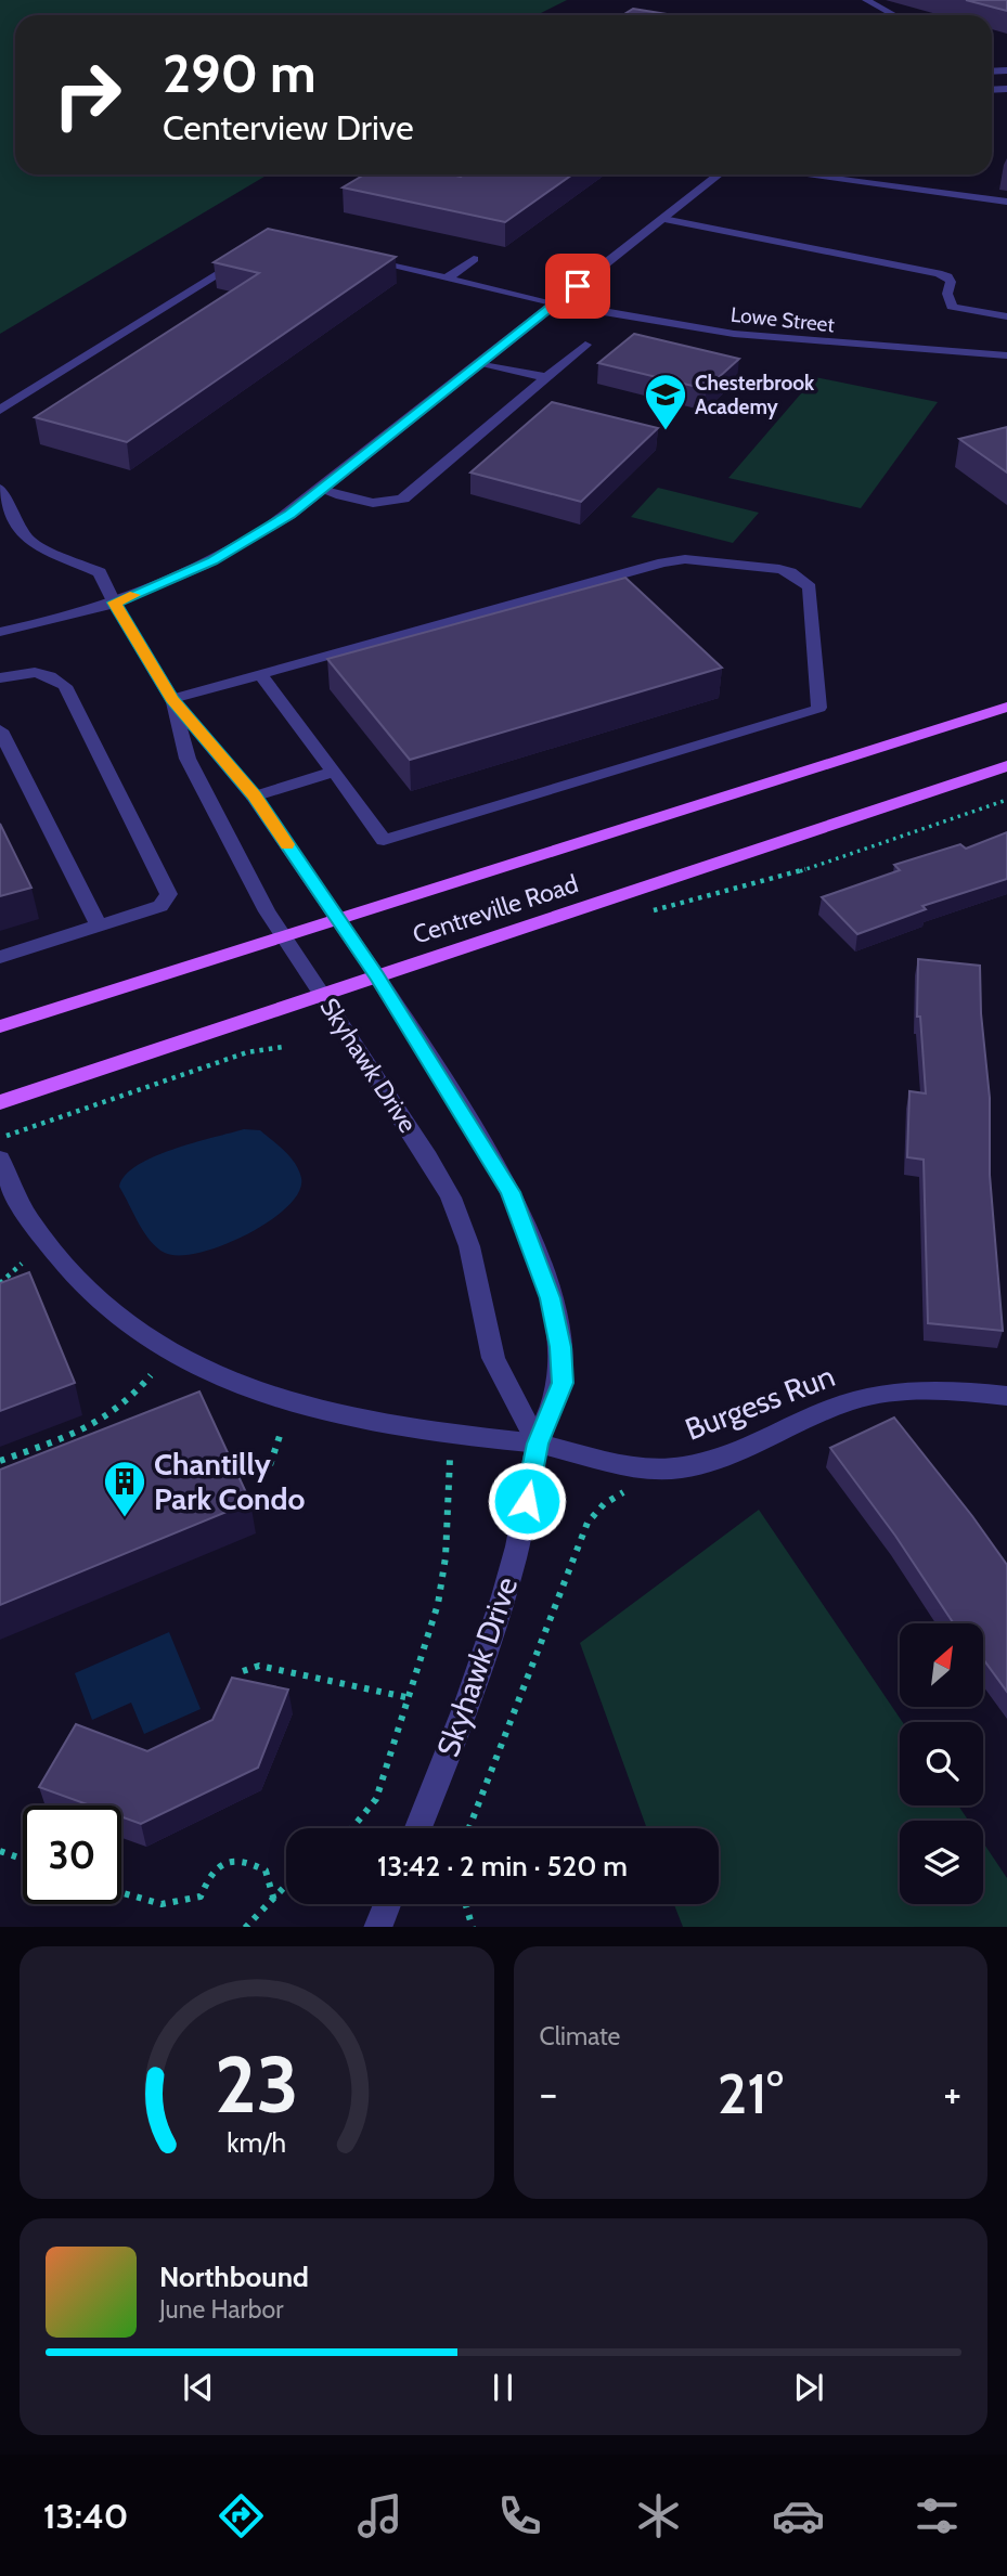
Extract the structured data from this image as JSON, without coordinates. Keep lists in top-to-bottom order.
{
  "streets": {
    "main road": ["Centreville Road"],
    "street": ["Lowe Street", "Skyhawk Drive", "Burgess Run"]
  },
  "crossings": [
    ["Centreville Road", "Skyhawk Drive"],
    ["Skyhawk Drive", "Burgess Run"]
  ],
  "places": {
    "school or university": ["Chesterbrook Academy"],
    "building": ["Chantilly Park Condo"]
  },
  "north": "top right",
  "page": {
    "turn": ["290 m", "Centerview Drive"],
    "limit": "30",
    "trip": "13:42 · 2 min · 520 m",
    "tile": "Climate",
    "heat": ["−", "21°", "+"],
    "song": ["Northbound", "June Harbor"],
    "tabs": "13:40",
    "gauge": ["23", "km/h"]
  }
}
